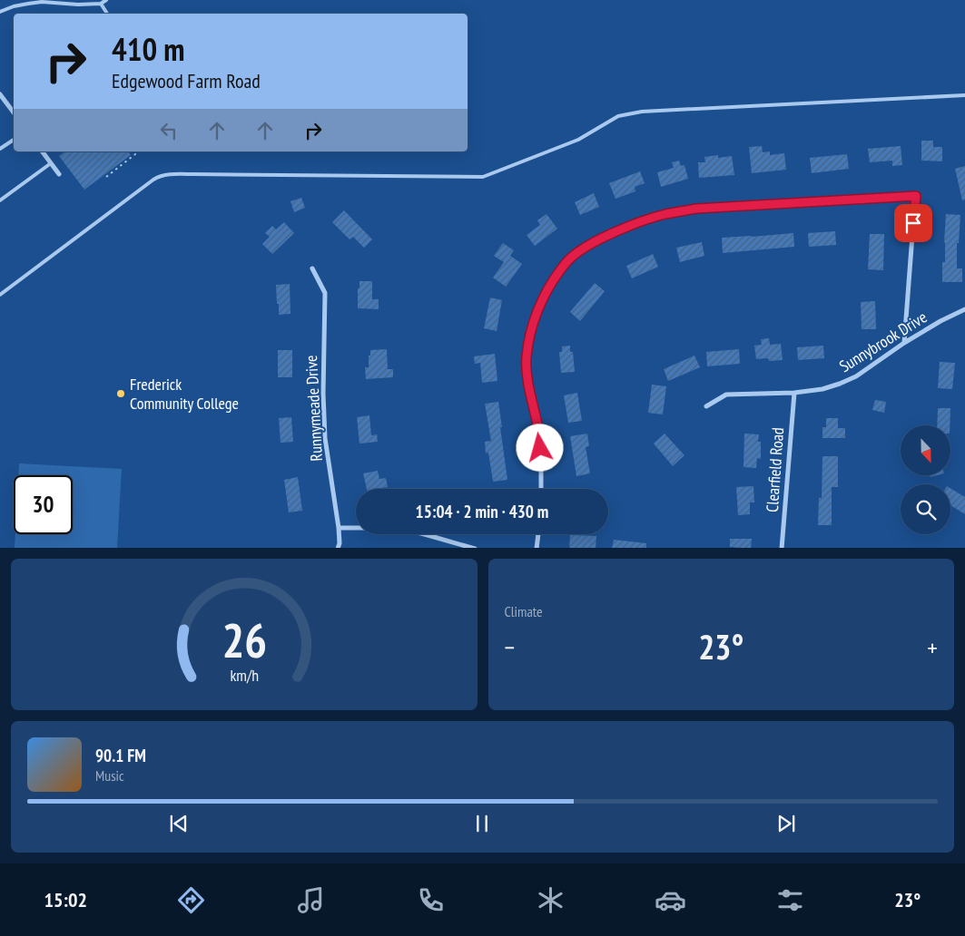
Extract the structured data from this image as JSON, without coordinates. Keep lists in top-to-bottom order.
{
  "streets": {
    "street": ["Sunnybrook Drive", "Runnymeade Drive", "Clearfield Road"]
  },
  "crossings": [
    ["Sunnybrook Drive", "Clearfield Road"]
  ],
  "places": ["Frederick Community College"],
  "north": "bottom",
  "page": {
    "turn": ["410 m", "Edgewood Farm Road"],
    "limit": "30",
    "trip": "15:04 · 2 min · 430 m",
    "tile": "Climate",
    "heat": ["−", "23°", "+"],
    "song": ["90.1 FM", "Music"],
    "tabs": ["15:02", "23°"],
    "gauge": ["26", "km/h"]
  }
}
